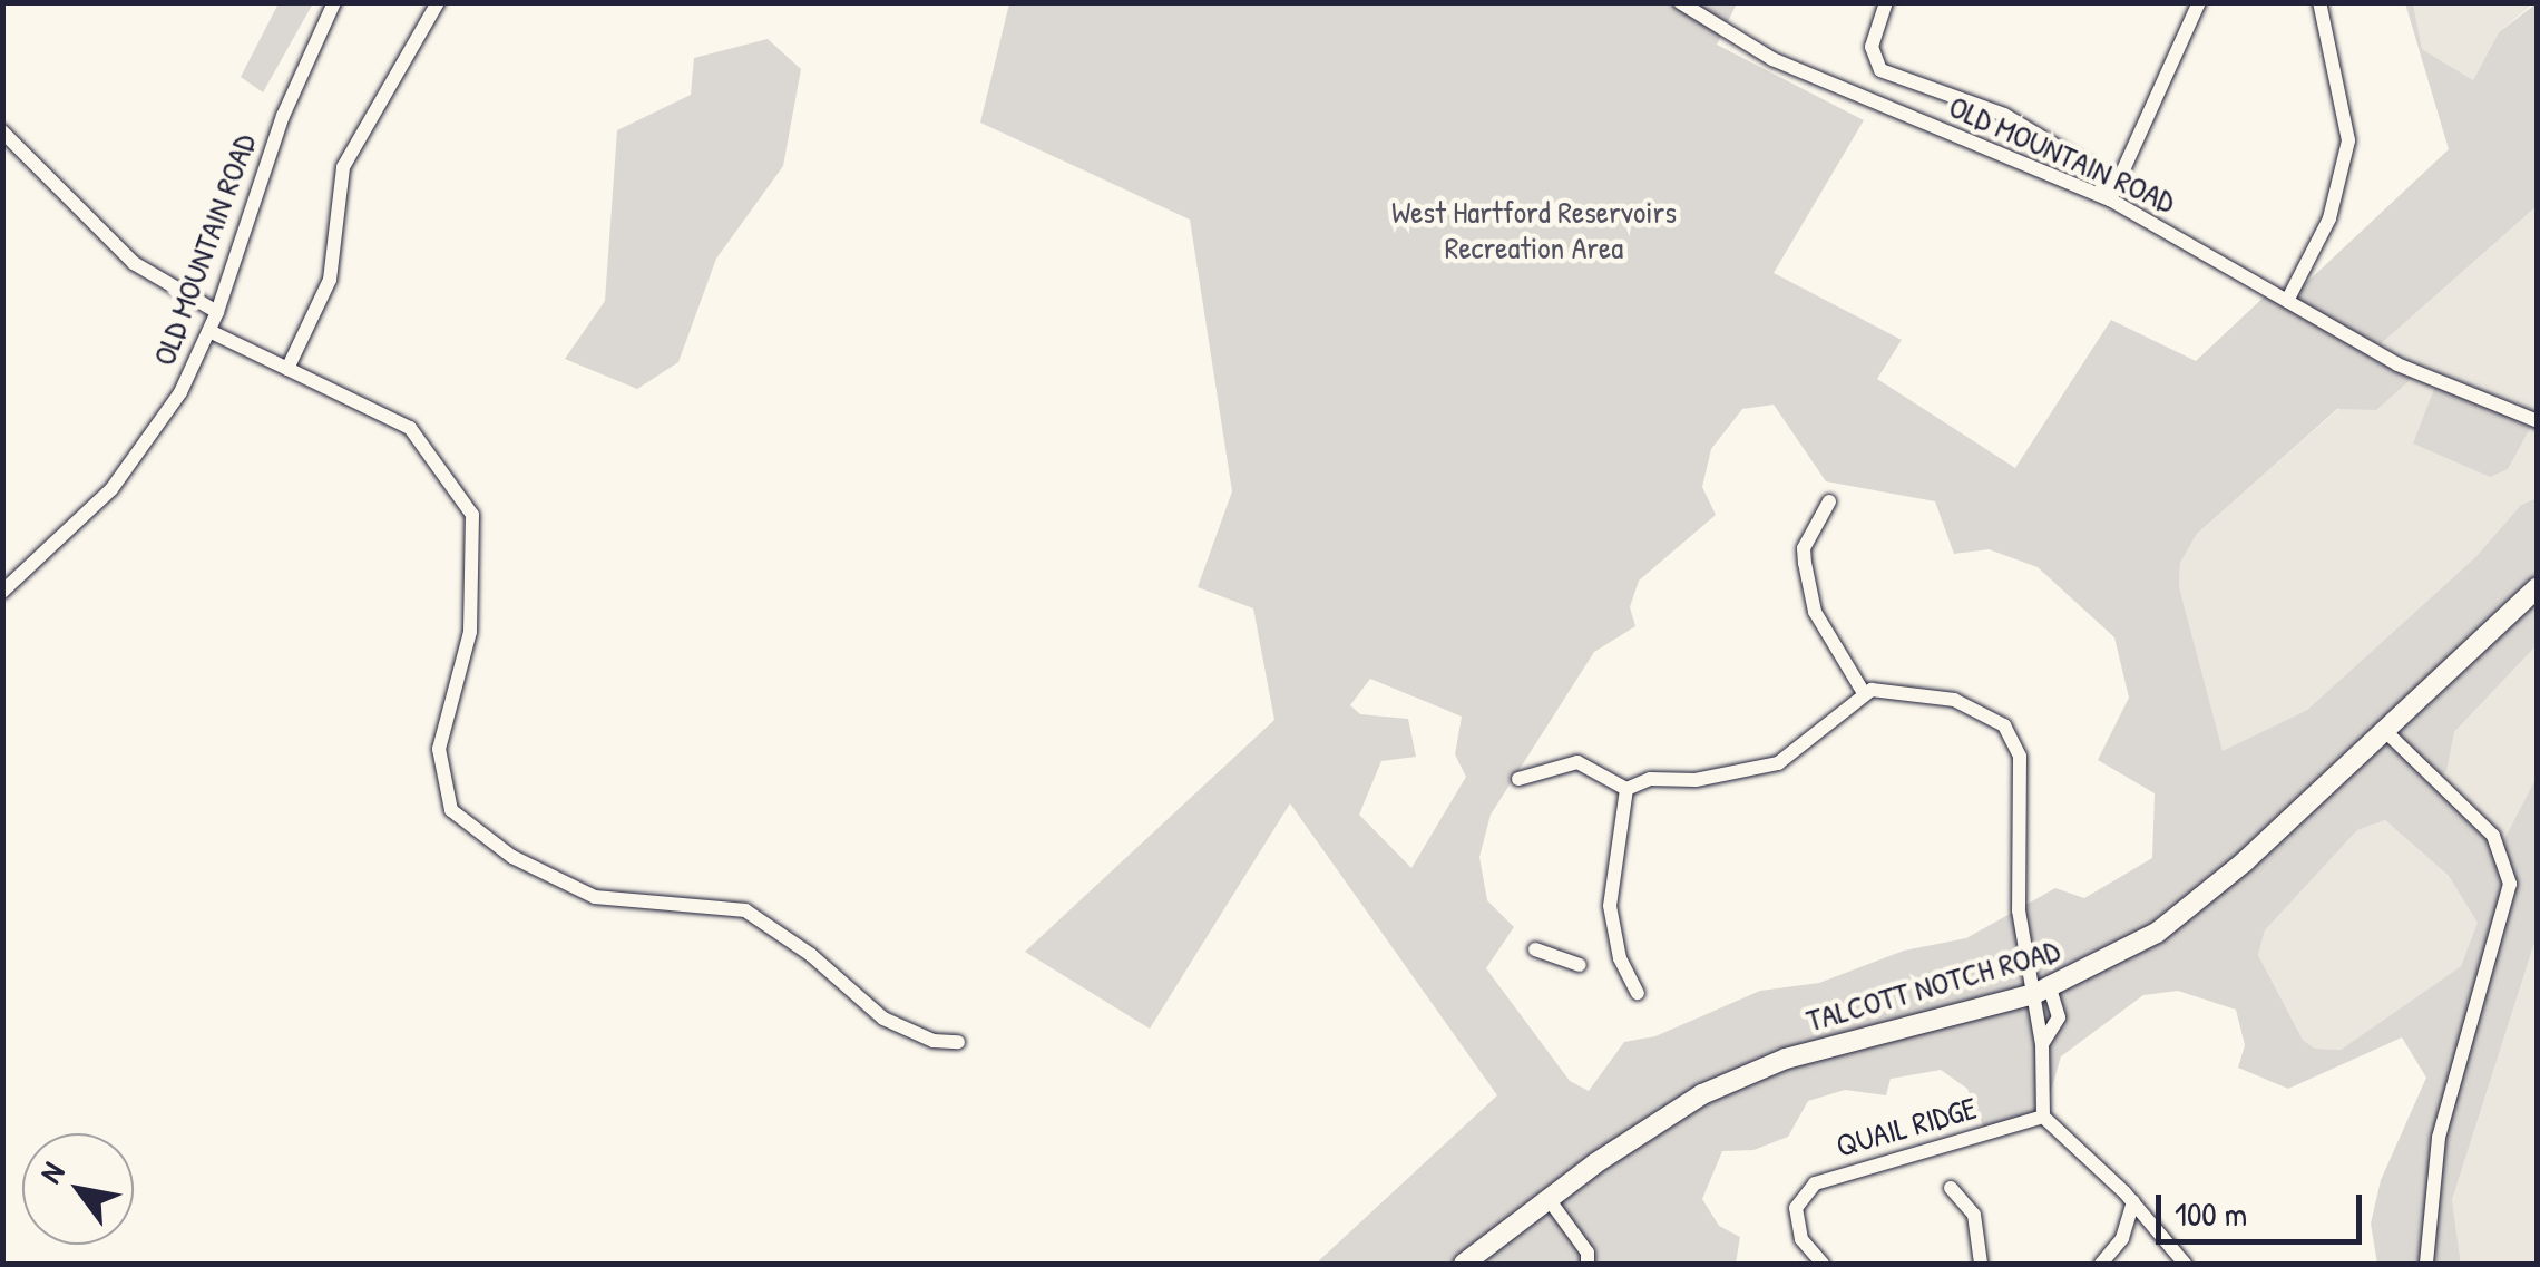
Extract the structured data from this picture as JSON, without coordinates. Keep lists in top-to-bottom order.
{
  "streets": {
    "street": ["OLD MOUNTAIN ROAD", "TALCOTT NOTCH ROAD", "QUAIL RIDGE"]
  },
  "parks": ["West Hartford Reservoirs Recreation Area"],
  "scale_bar": "100 m",
  "north": "top left"
}
